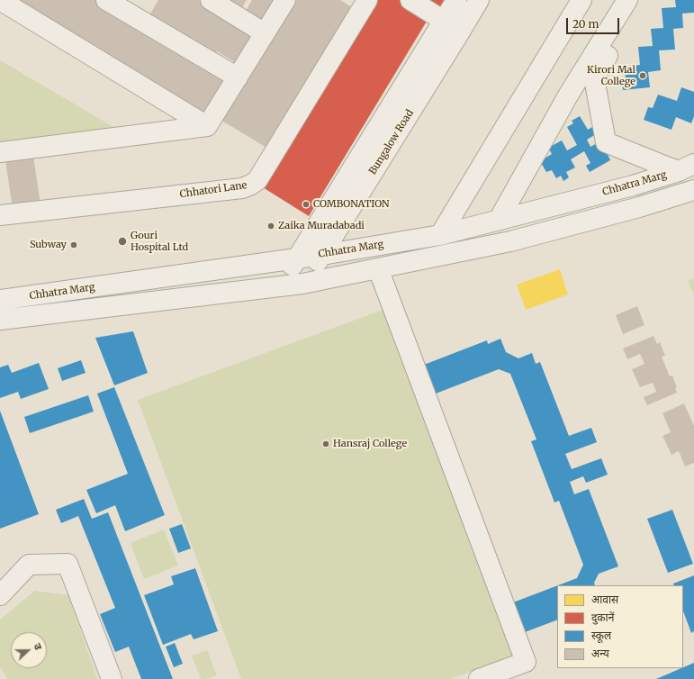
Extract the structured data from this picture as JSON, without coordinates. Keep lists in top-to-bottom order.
{
  "streets": {
    "street": ["Bungalow Road", "Chhatra Marg", "Chhatori Lane"]
  },
  "crossings": [
    ["Bungalow Road", "Chhatra Marg"]
  ],
  "places": [
    "Kirori Mal College",
    "COMBONATION",
    "Zaika Muradabadi",
    "Gouri Hospital Ltd",
    "Subway",
    "Hansraj College"
  ],
  "legend": [
    "आवास",
    "दुकानें",
    "स्कूल",
    "अन्य"
  ],
  "scale_bar": "20 m",
  "north": "right"
}
